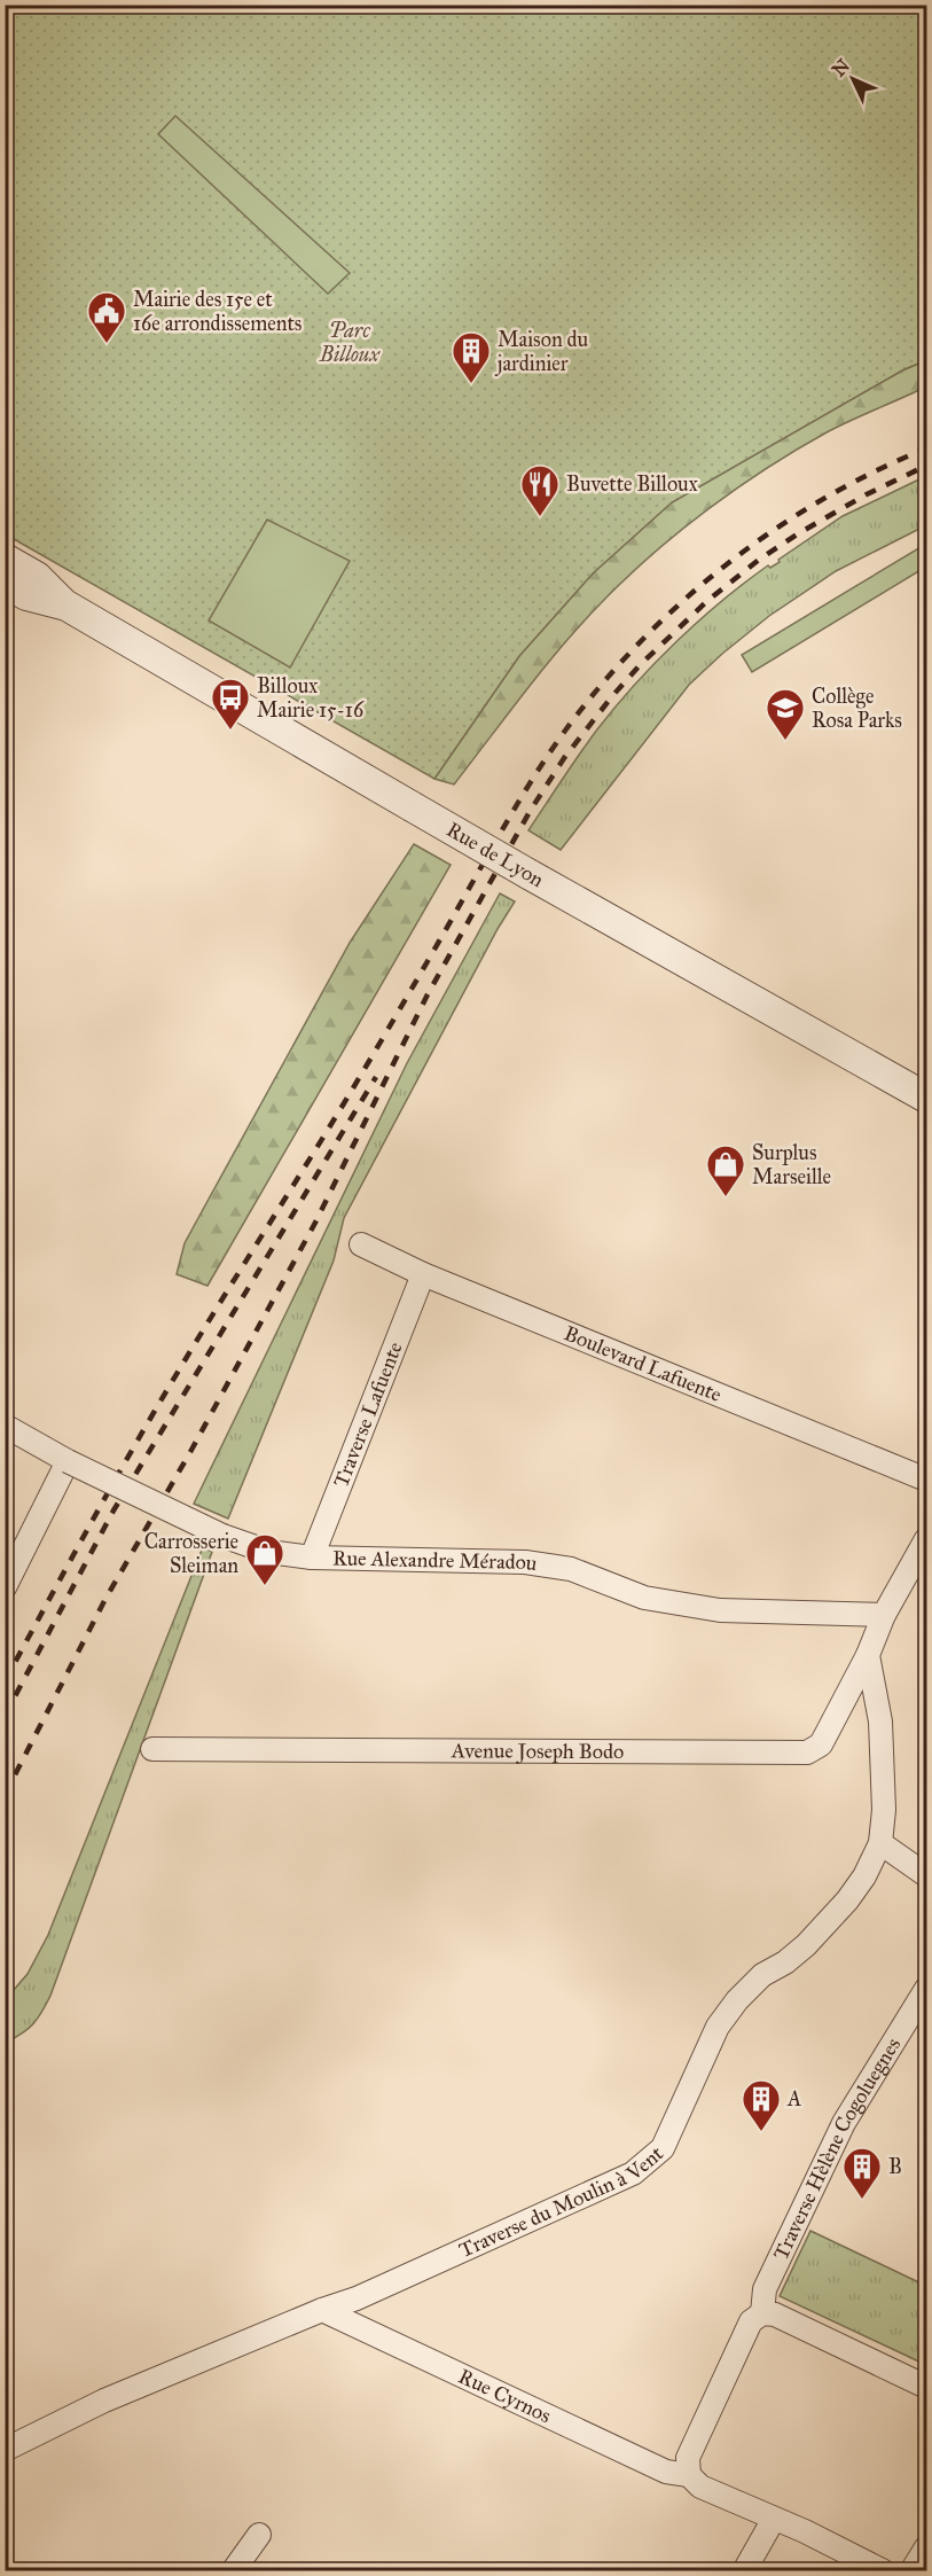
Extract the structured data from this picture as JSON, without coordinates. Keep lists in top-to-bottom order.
{
  "streets": {
    "street": [
      "Rue de Lyon",
      "Boulevard Lafuente",
      "Traverse Lafuente",
      "Rue Alexandre Méradou",
      "Avenue Joseph Bodo",
      "Traverse Hèlène Cogoluegnes",
      "Traverse du Moulin à Vent",
      "Rue Cyrnos"
    ]
  },
  "crossings": [
    ["Boulevard Lafuente", "Traverse Lafuente"],
    ["Traverse Lafuente", "Rue Alexandre Méradou"],
    ["Avenue Joseph Bodo", "Traverse du Moulin à Vent"],
    ["Traverse du Moulin à Vent", "Rue Cyrnos"]
  ],
  "parks": ["Parc Billoux"],
  "places": {
    "public building": ["Mairie des 15e et 16e arrondissements"],
    "building": ["Maison du jardinier", "A", "B"],
    "restaurant": ["Buvette Billoux"],
    "bus stop": ["Billoux Mairie 15-16"],
    "school or university": ["Collège Rosa Parks"],
    "shop": ["Surplus Marseille", "Carrosserie Sleiman"]
  },
  "north": "top left"
}
